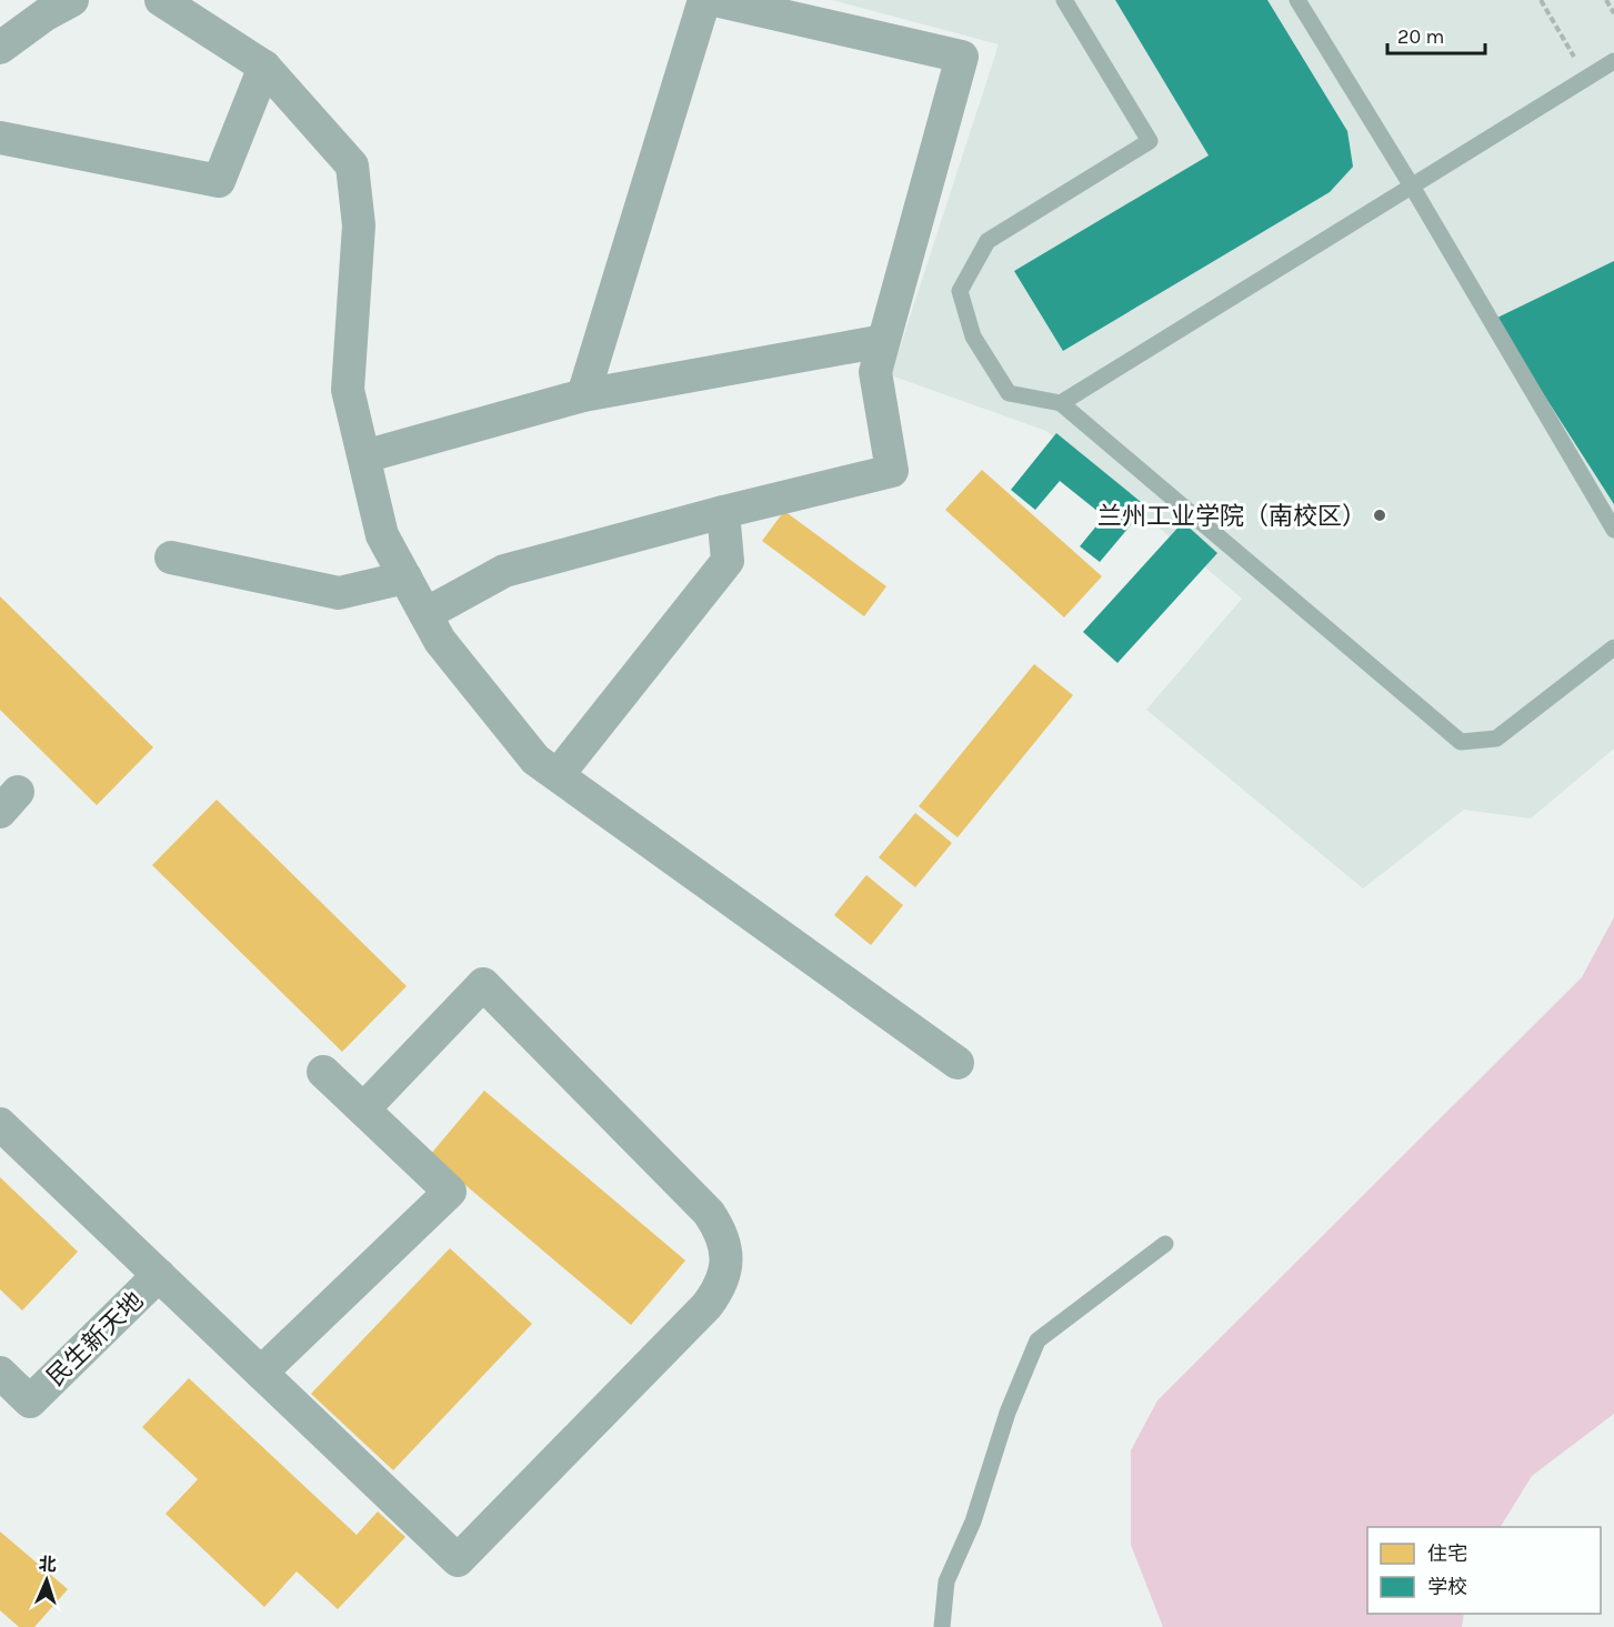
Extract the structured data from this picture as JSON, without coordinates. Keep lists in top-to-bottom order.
{
  "streets": {
    "street": ["民生新天地"]
  },
  "places": ["兰州工业学院（南校区）"],
  "legend": ["住宅", "学校"],
  "scale_bar": "20 m",
  "north": "top"
}
